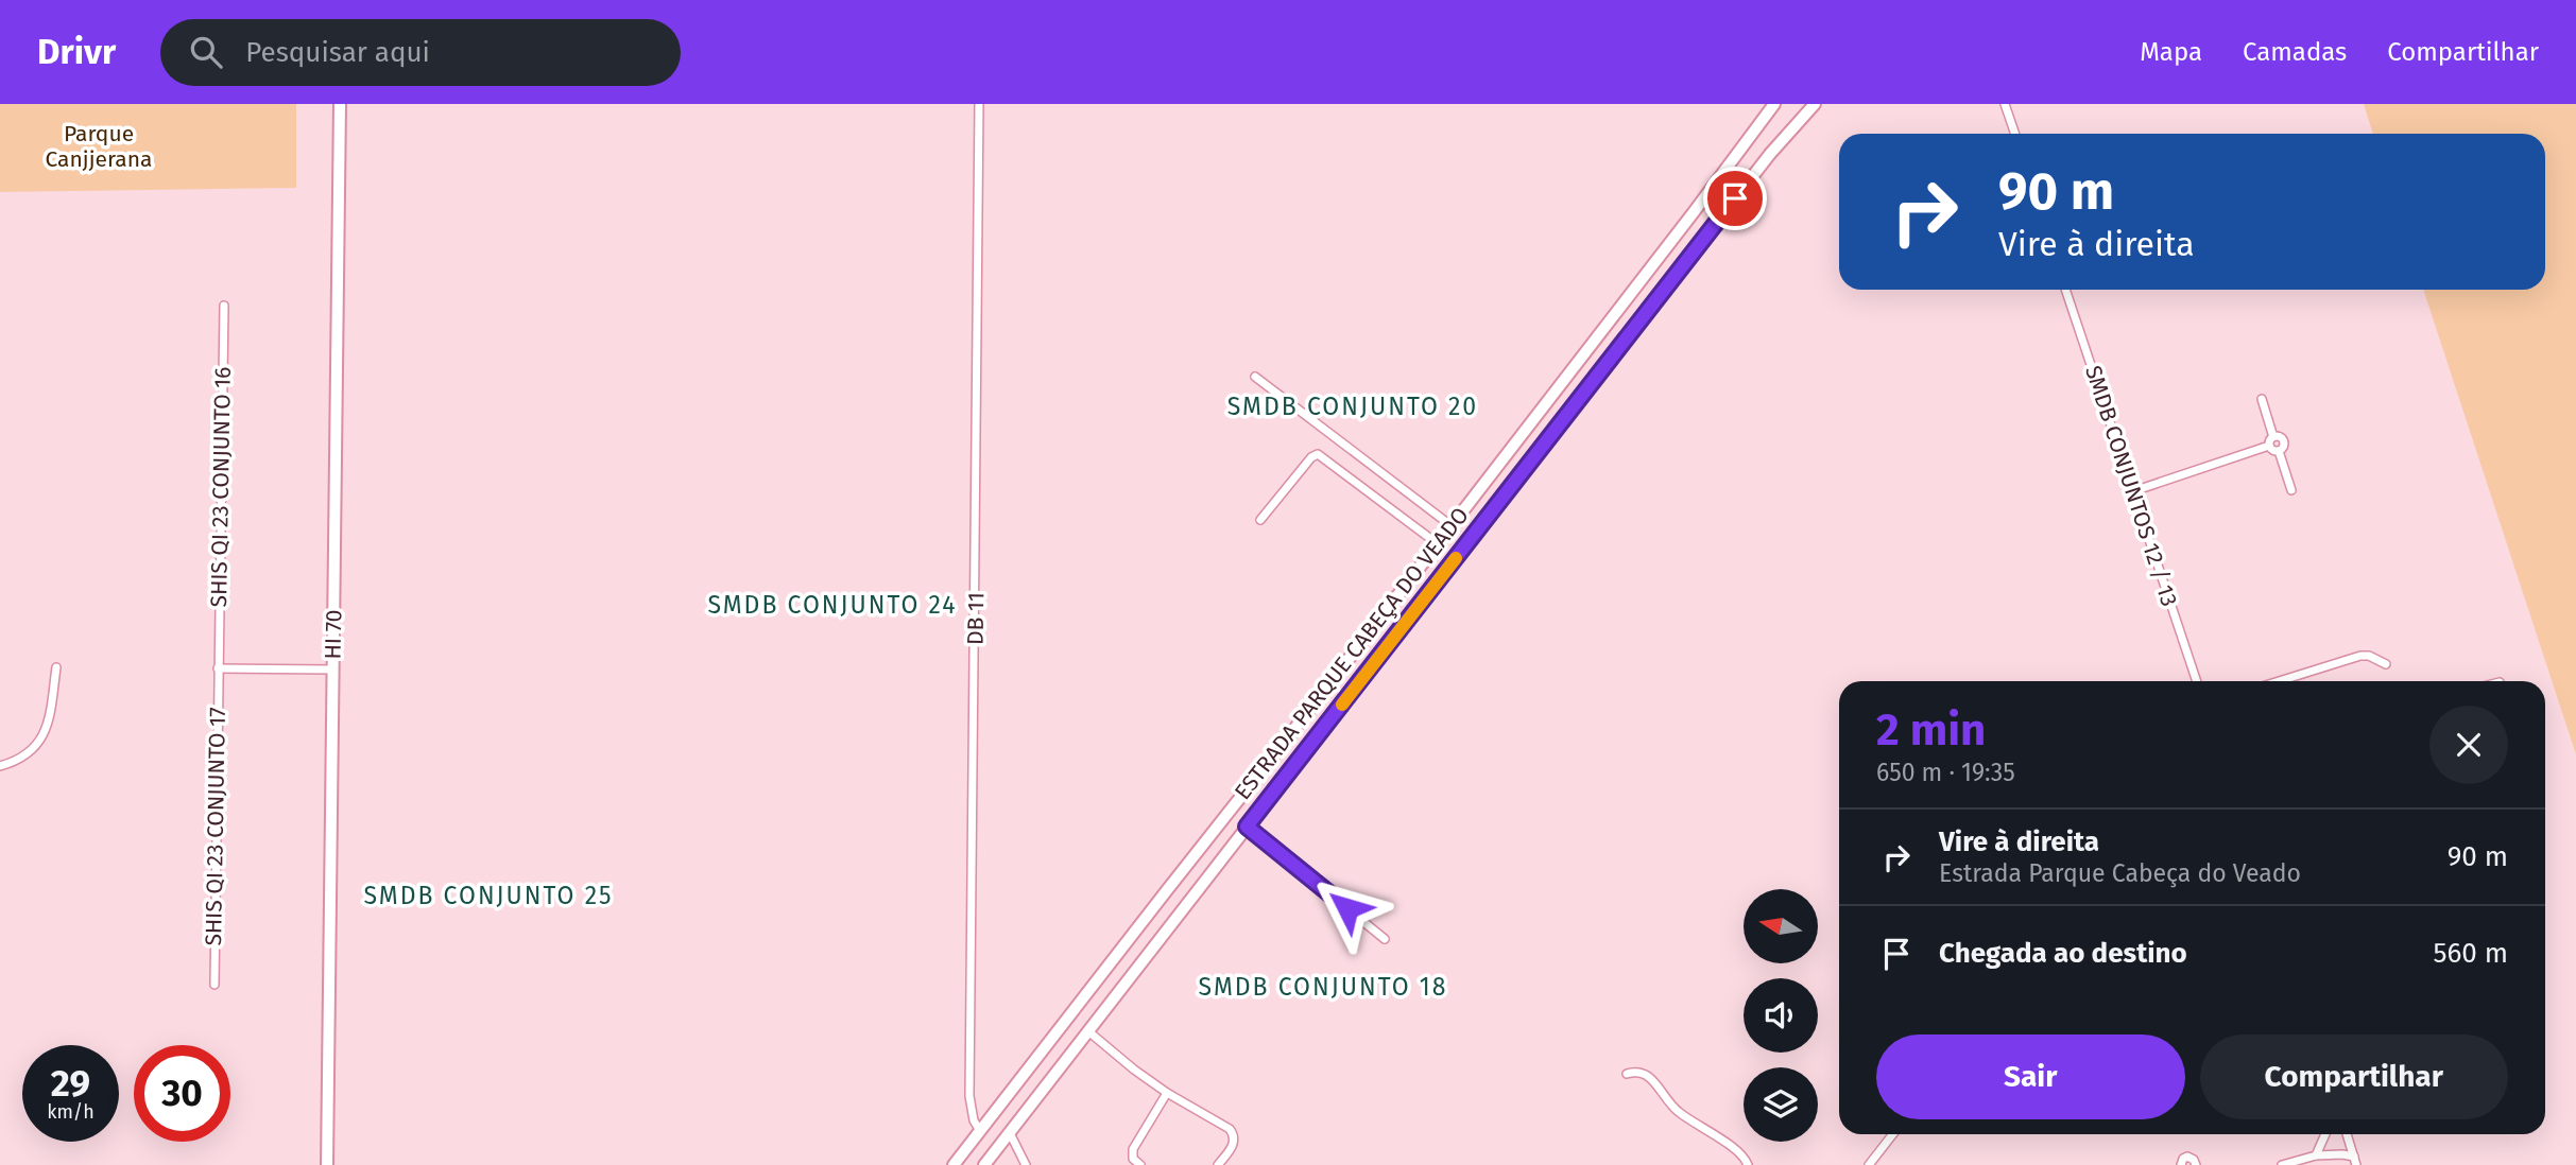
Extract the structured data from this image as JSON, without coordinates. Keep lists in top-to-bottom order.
{
  "streets": {
    "main road": ["HI 70", "ESTRADA PARQUE CABEÇA DO VEADO"],
    "street": [
      "SMDB CONJUNTOS 12 / 13",
      "SHIS QI 23 CONJUNTO 16",
      "DB 11",
      "SHIS QI 23 CONJUNTO 17"
    ]
  },
  "crossings": [
    ["SHIS QI 23 CONJUNTO 16", "SHIS QI 23 CONJUNTO 17"],
    ["DB 11", "ESTRADA PARQUE CABEÇA DO VEADO"]
  ],
  "districts": [
    "SMDB CONJUNTO 20",
    "SMDB CONJUNTO 24",
    "SMDB CONJUNTO 25",
    "SMDB CONJUNTO 18"
  ],
  "parks": ["Parque Canjjerana"],
  "north": "left",
  "page": {
    "header": "Drivr",
    "search": "Pesquisar aqui",
    "nav": ["Mapa", "Camadas", "Compartilhar"],
    "turn": ["90 m", "Vire à direita"],
    "heading": ["2 min", "650 m · 19:35"],
    "list": [
      {
        "name": "Vire à direita",
        "note": "Estrada Parque Cabeça do Veado",
        "value": "90 m"
      },
      {
        "name": "Chegada ao destino",
        "value": "560 m"
      }
    ],
    "buttons": ["Sair", "Compartilhar"],
    "speed": "29 km/h",
    "limit": "30"
  }
}
